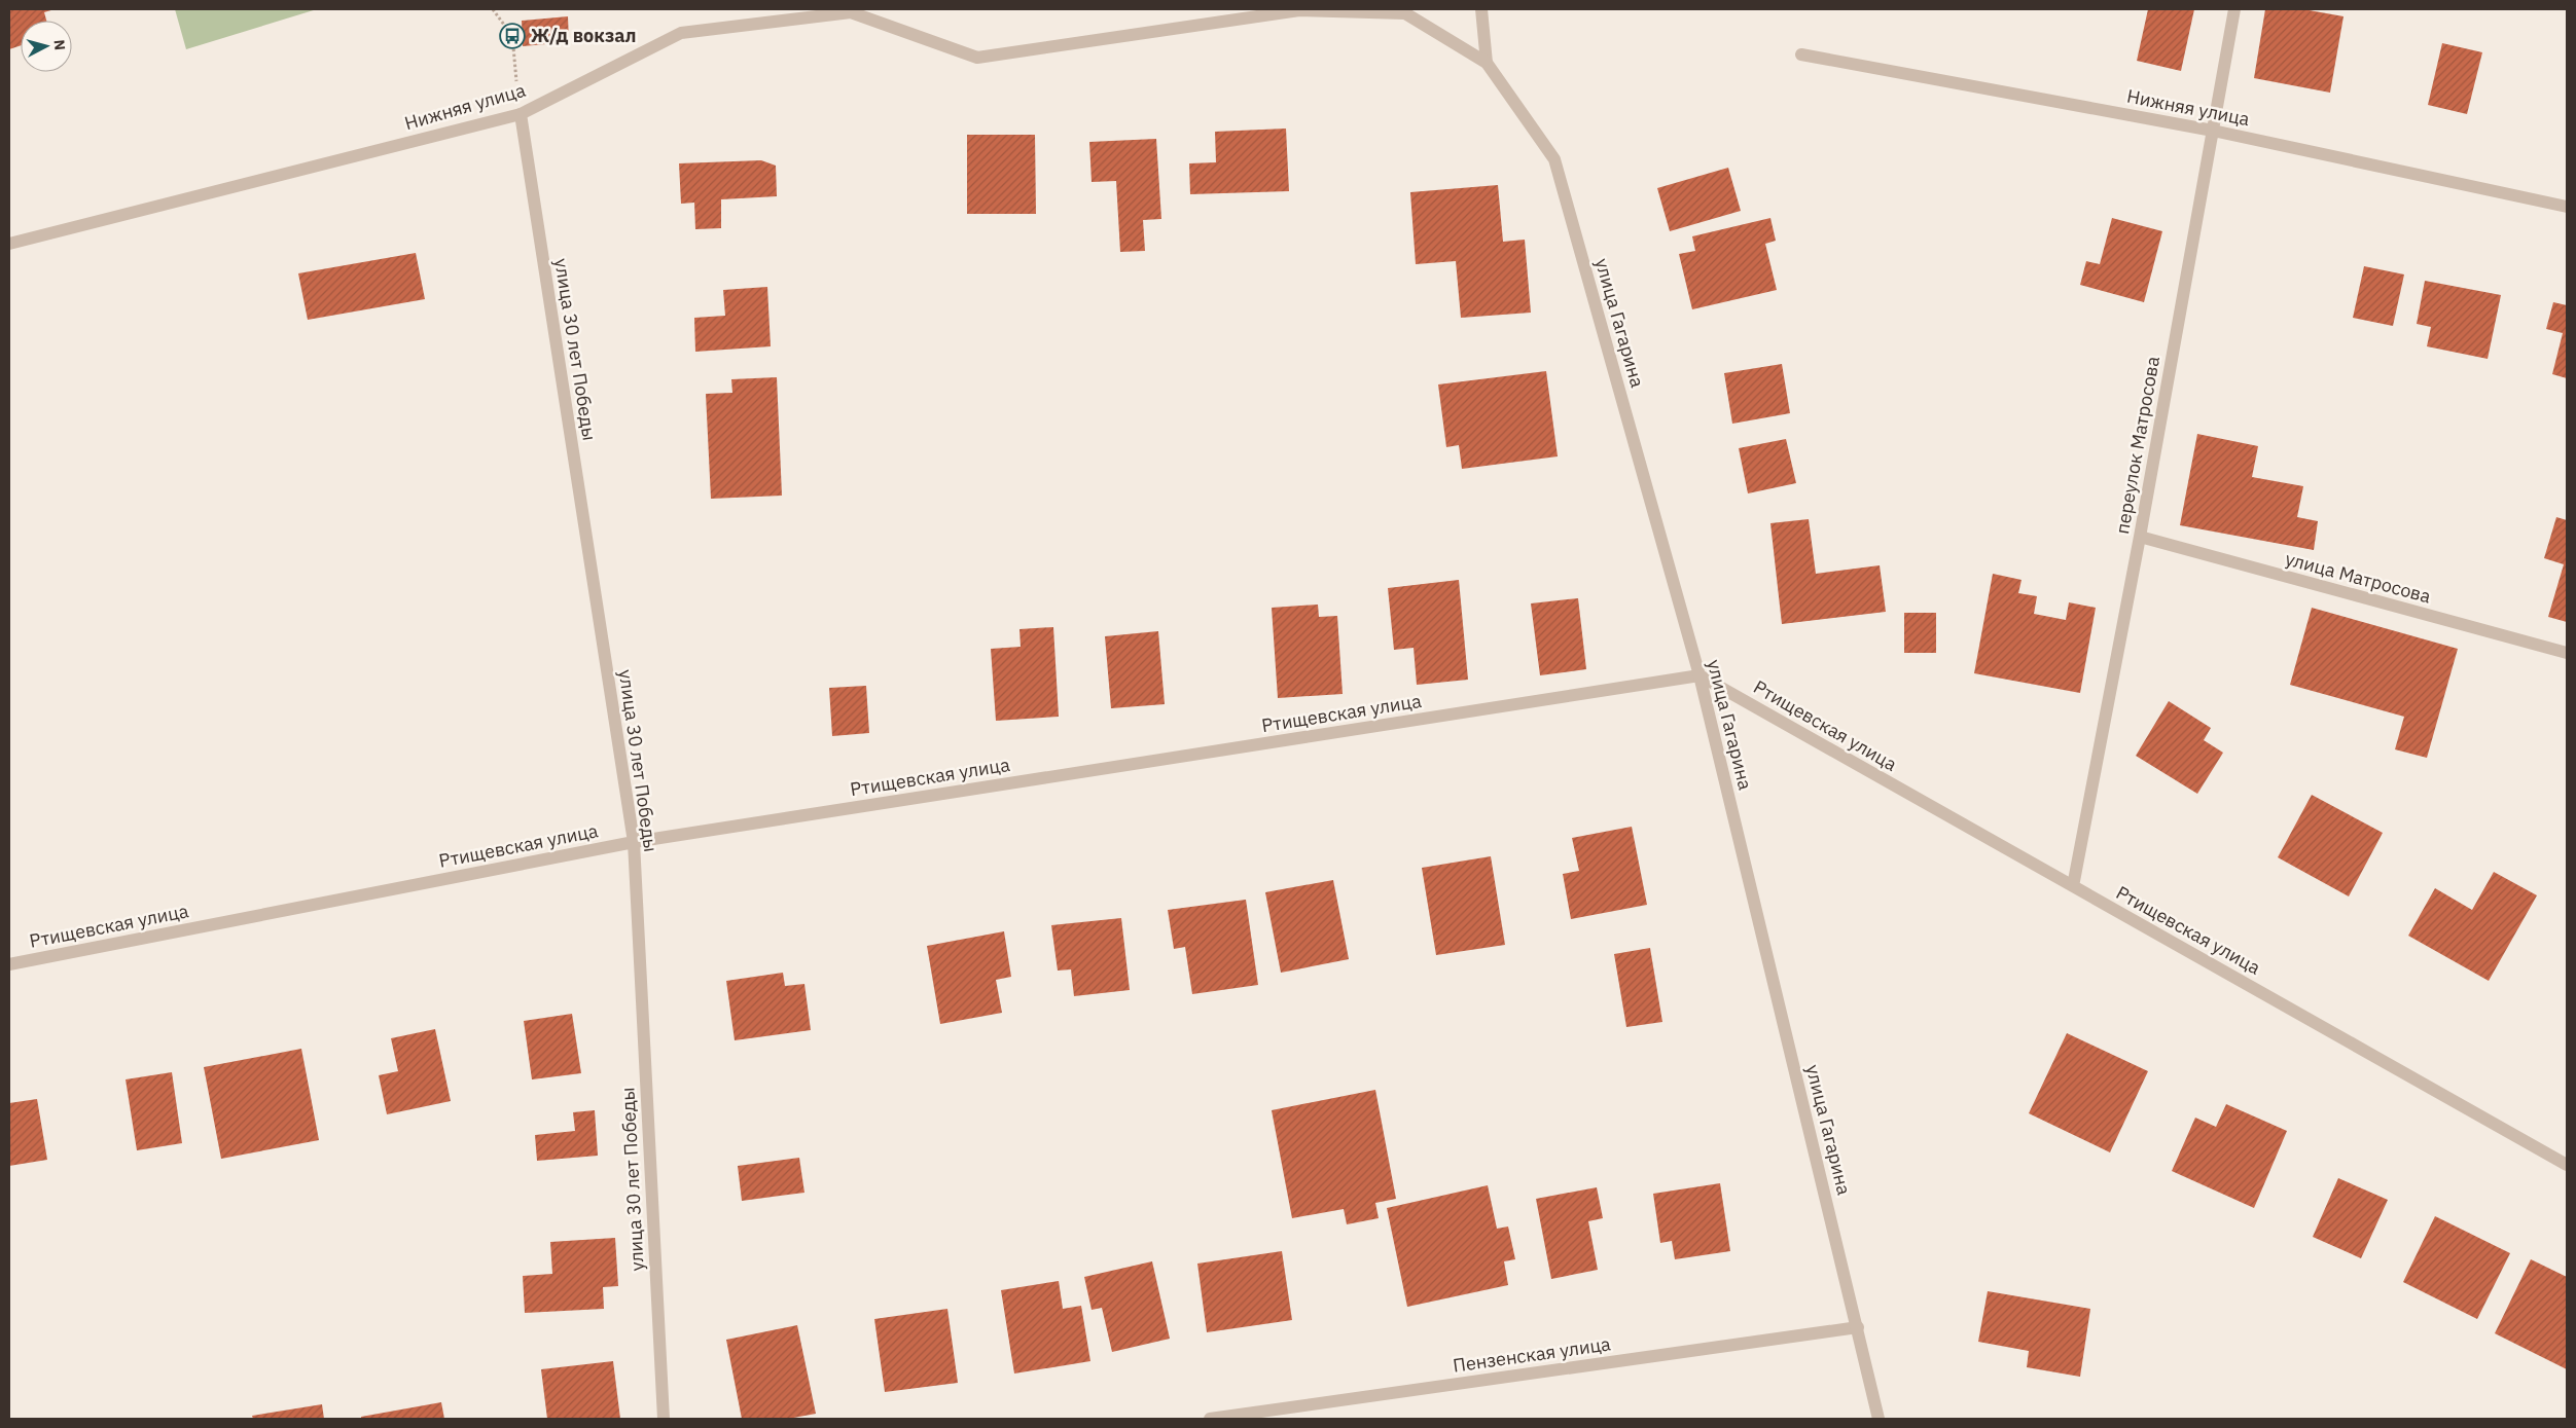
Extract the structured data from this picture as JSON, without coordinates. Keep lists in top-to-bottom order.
{
  "streets": {
    "street": [
      "Нижняя улица",
      "улица Гагарина",
      "улица 30 лет Победы",
      "переулок Матросова",
      "улица Матросова",
      "Ртищевская улица",
      "Пензенская улица"
    ]
  },
  "crossings": [
    ["Нижняя улица", "улица Гагарина"],
    ["Нижняя улица", "улица 30 лет Победы"],
    ["Нижняя улица", "переулок Матросова"],
    ["улица Гагарина", "Ртищевская улица"],
    ["улица Гагарина", "Пензенская улица"],
    ["улица 30 лет Победы", "Ртищевская улица"],
    ["переулок Матросова", "улица Матросова"],
    ["переулок Матросова", "Ртищевская улица"]
  ],
  "places": {
    "bus stop": ["Ж/д вокзал"]
  },
  "north": "right"
}
